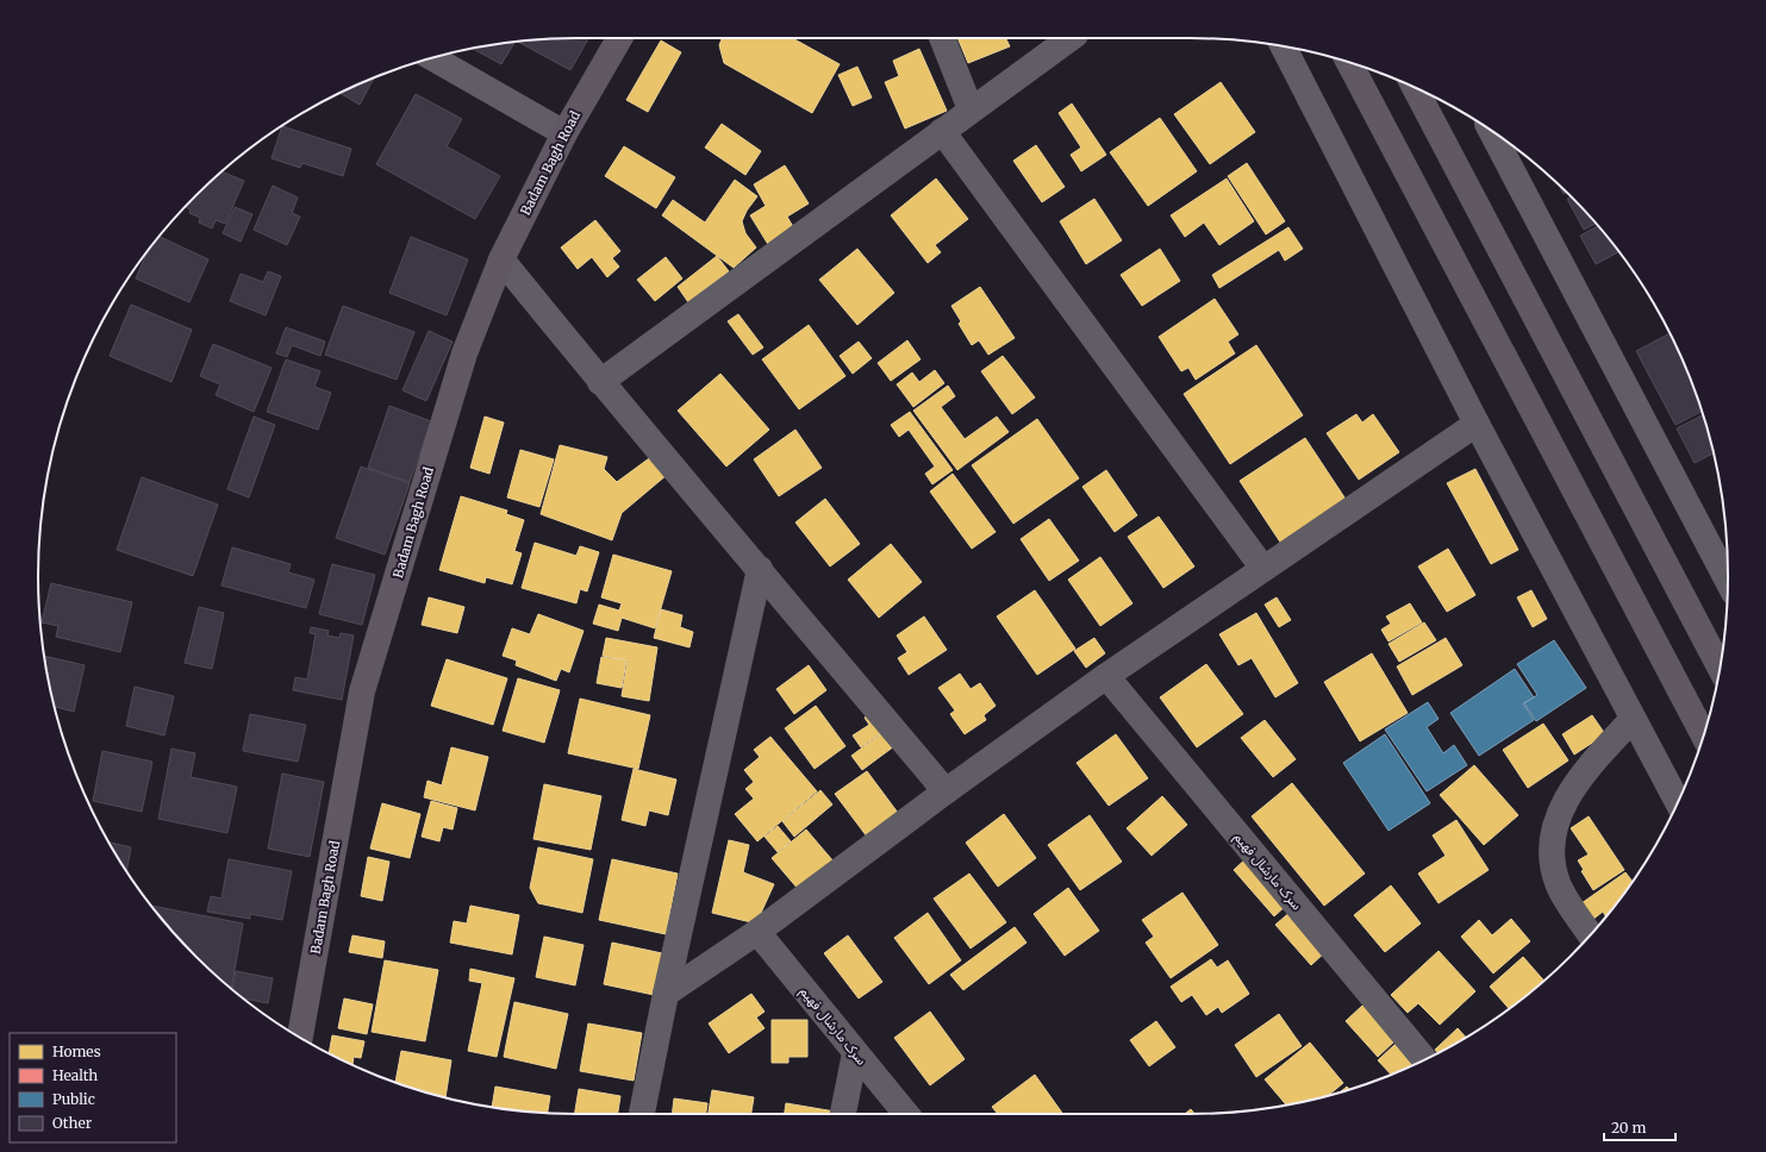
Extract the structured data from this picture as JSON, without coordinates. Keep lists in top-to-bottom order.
{
  "streets": {
    "main road": ["Badam Bagh Road"],
    "street": ["سرک مارشال فهیم"]
  },
  "legend": [
    "Homes",
    "Health",
    "Public",
    "Other"
  ],
  "scale_bar": "20 m"
}
